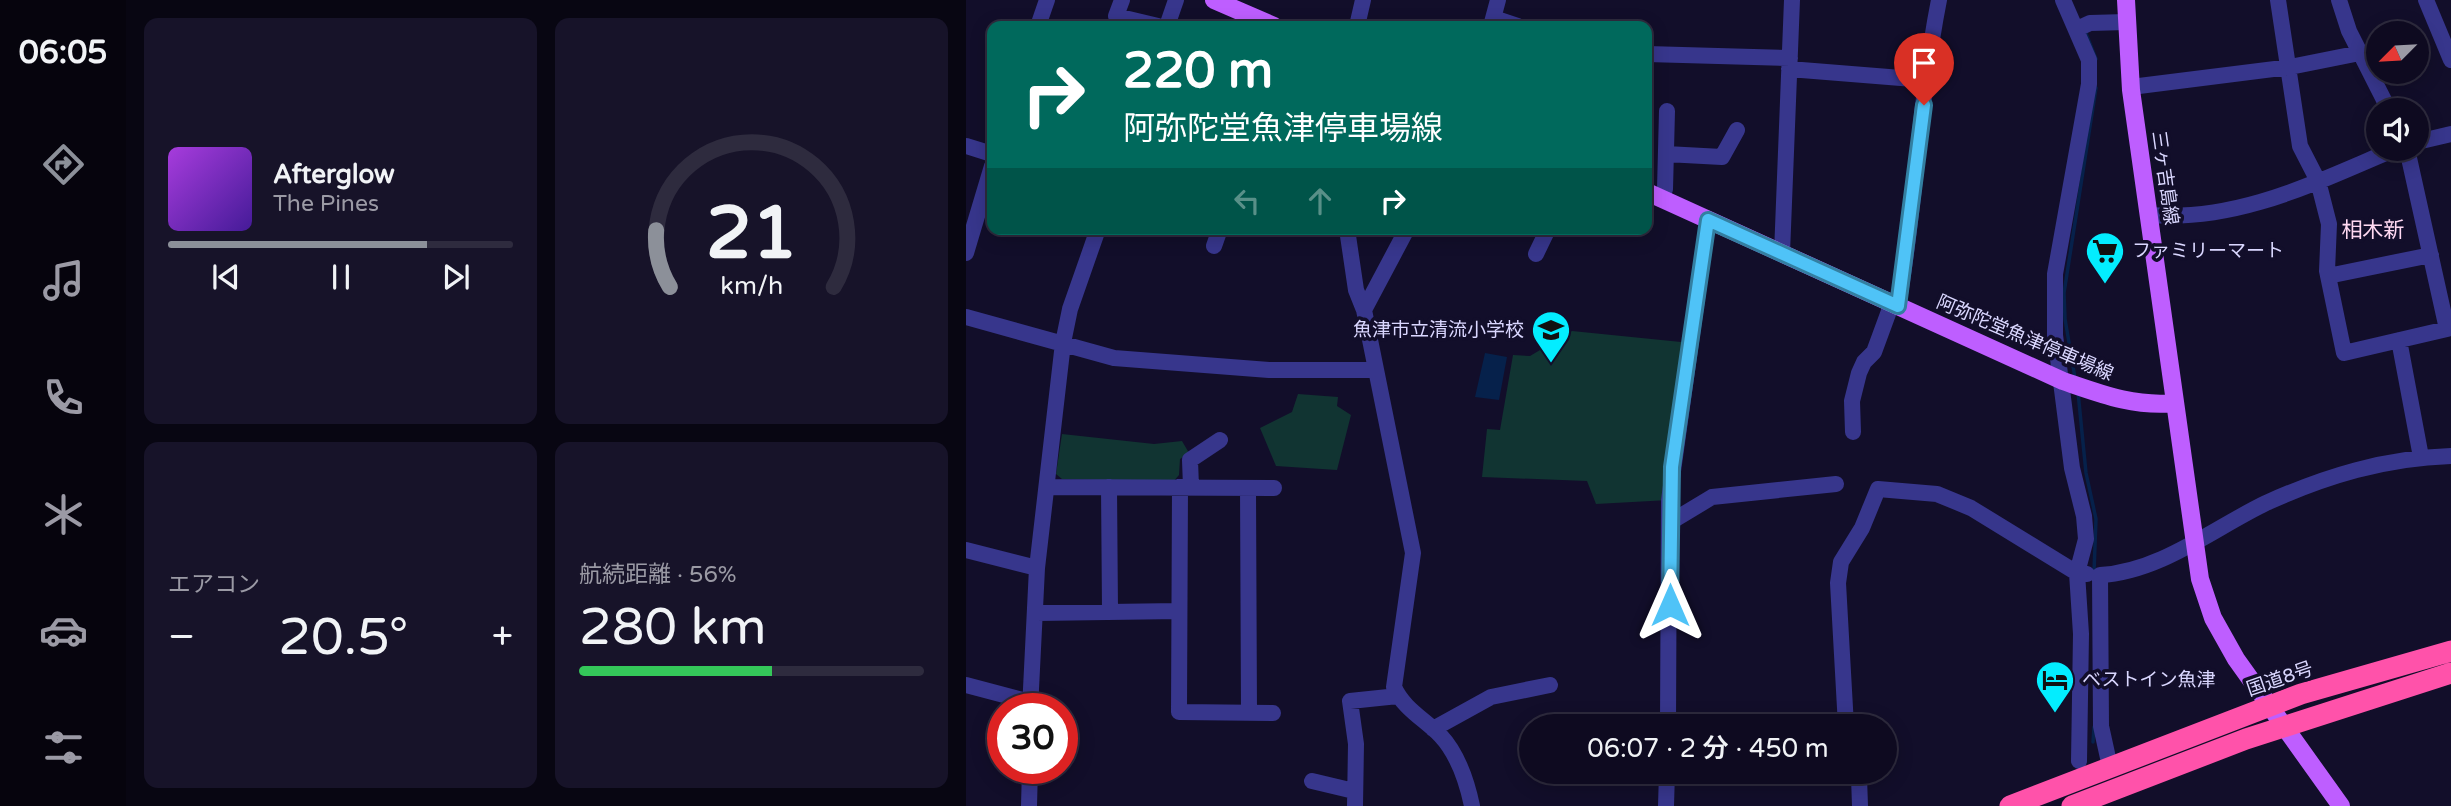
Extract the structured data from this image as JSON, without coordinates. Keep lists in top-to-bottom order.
{
  "streets": {
    "highway": ["国道8号"],
    "main road": ["三ヶ吉島線", "阿弥陀堂魚津停車場線"]
  },
  "crossings": [
    ["三ヶ吉島線", "阿弥陀堂魚津停車場線"]
  ],
  "districts": ["相木新"],
  "places": {
    "supermarket": ["ファミリーマート"],
    "school or university": ["魚津市立清流小学校"],
    "hotel": ["ベストイン魚津"]
  },
  "north": "bottom left",
  "page": {
    "tabs": "06:05",
    "turn": ["220 m", "阿弥陀堂魚津停車場線"],
    "song": ["Afterglow", "The Pines"],
    "tile": [
      "エアコン",
      ["航続距離 · 56%", "280 km"]
    ],
    "heat": ["−", "20.5°", "+"],
    "limit": "30",
    "trip": "06:07 · 2 分 · 450 m",
    "gauge": ["21", "km/h"]
  }
}
